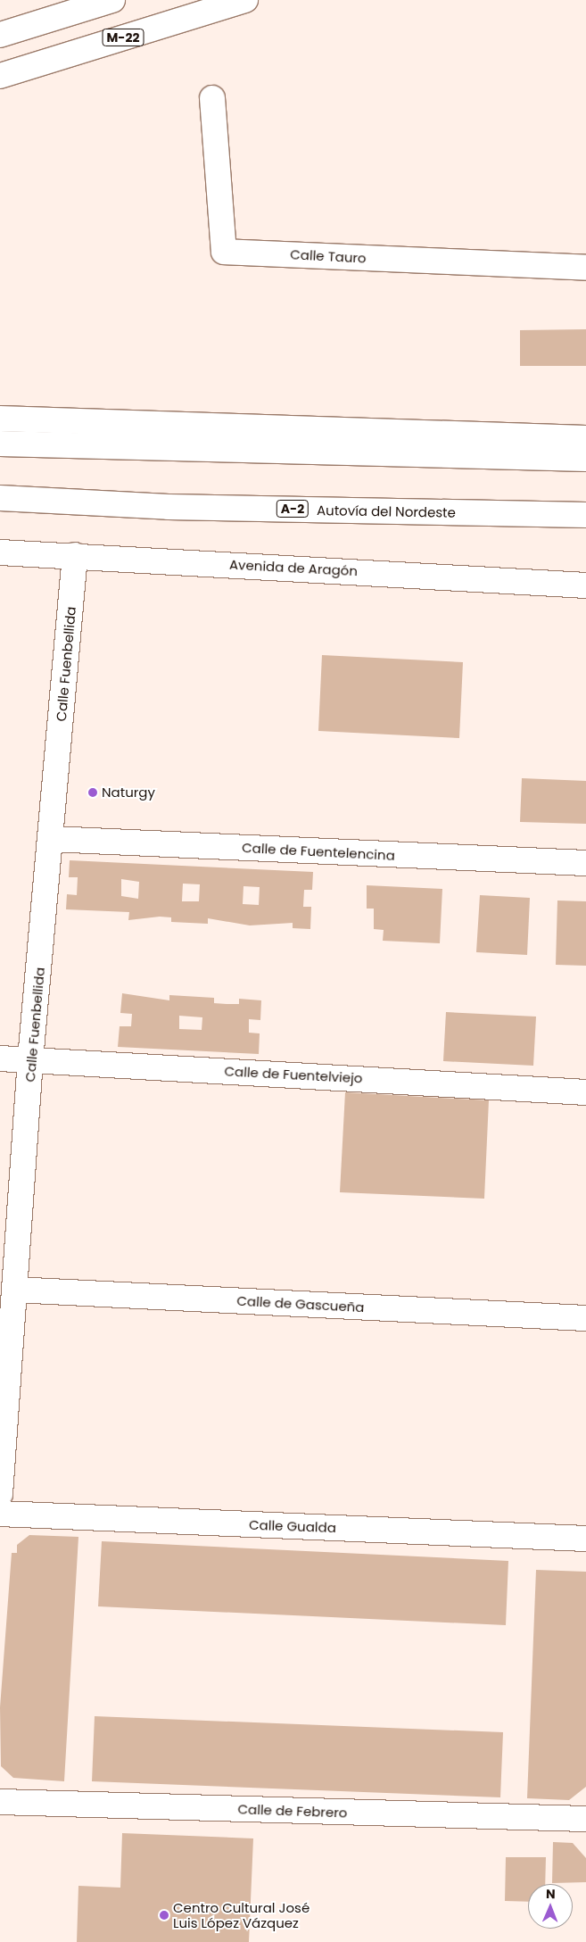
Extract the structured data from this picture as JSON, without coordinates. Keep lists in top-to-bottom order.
{
  "streets": {
    "main road": [
      "M-22",
      "Calle Tauro",
      "A-2",
      "Autovía del Nordeste",
      "Avenida de Aragón",
      "Calle Fuenbellida",
      "Calle de Fuentelencina",
      "Calle de Fuentelviejo",
      "Calle de Gascueña",
      "Calle Gualda",
      "Calle de Febrero"
    ]
  },
  "crossings": [
    ["Avenida de Aragón", "Calle Fuenbellida"],
    ["Calle Fuenbellida", "Calle de Fuentelencina"],
    ["Calle Fuenbellida", "Calle de Fuentelviejo"],
    ["Calle Fuenbellida", "Calle de Gascueña"]
  ],
  "places": ["Naturgy", "Centro Cultural José Luis López Vázquez"],
  "north": "top"
}
